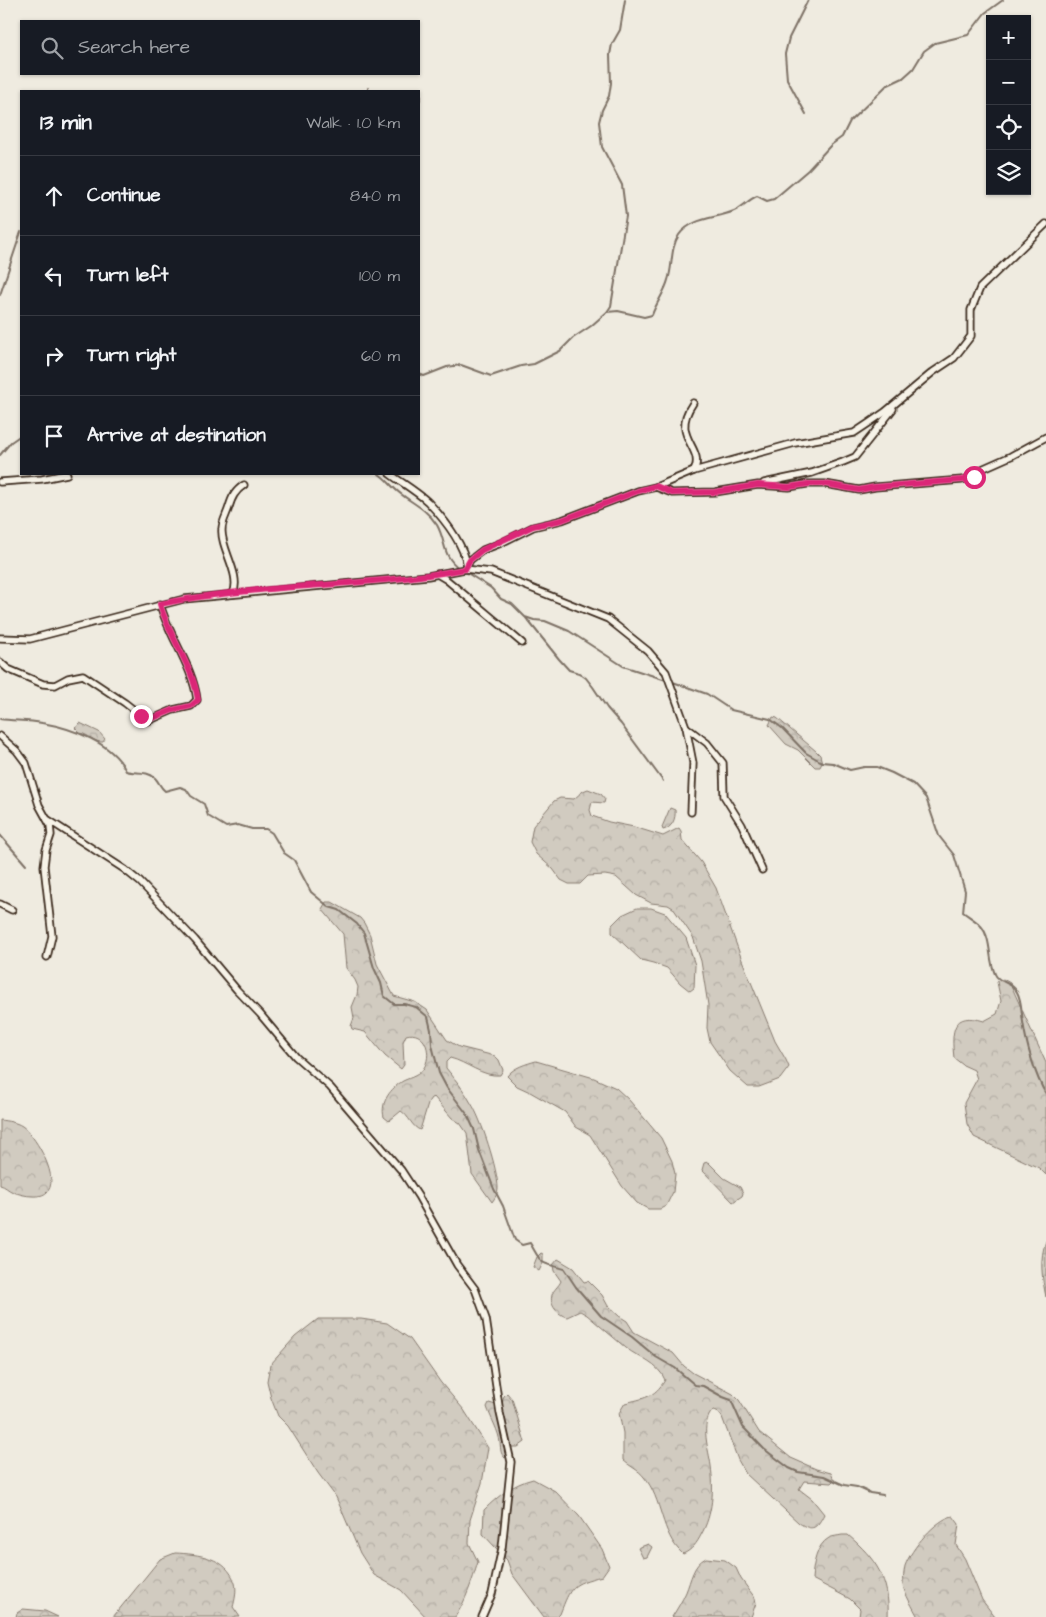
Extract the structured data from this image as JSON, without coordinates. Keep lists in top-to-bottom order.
{
  "page": {
    "map_buttons": ["+", "−"],
    "search": "Search here",
    "heading": ["13 min", "Walk · 1.0 km"],
    "list": [
      ["Continue", "840 m"],
      ["Turn left", "100 m"],
      ["Turn right", "60 m"],
      "Arrive at destination"
    ]
  }
}
